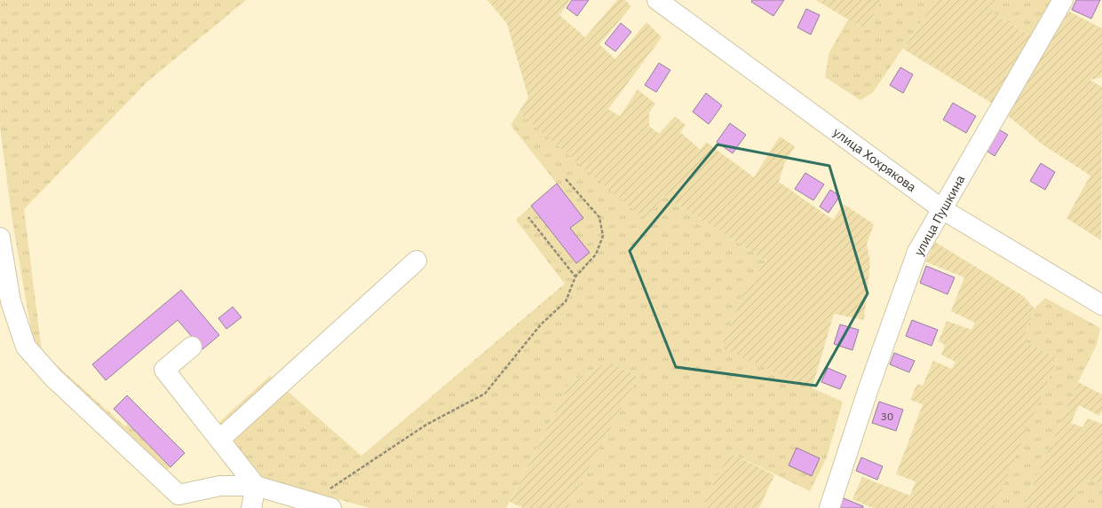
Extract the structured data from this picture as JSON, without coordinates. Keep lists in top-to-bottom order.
{
  "streets": {
    "street": ["улица Хохрякова", "улица Пушкина"]
  },
  "crossings": [
    ["улица Хохрякова", "улица Пушкина"]
  ],
  "house_numbers": ["30"]
}
